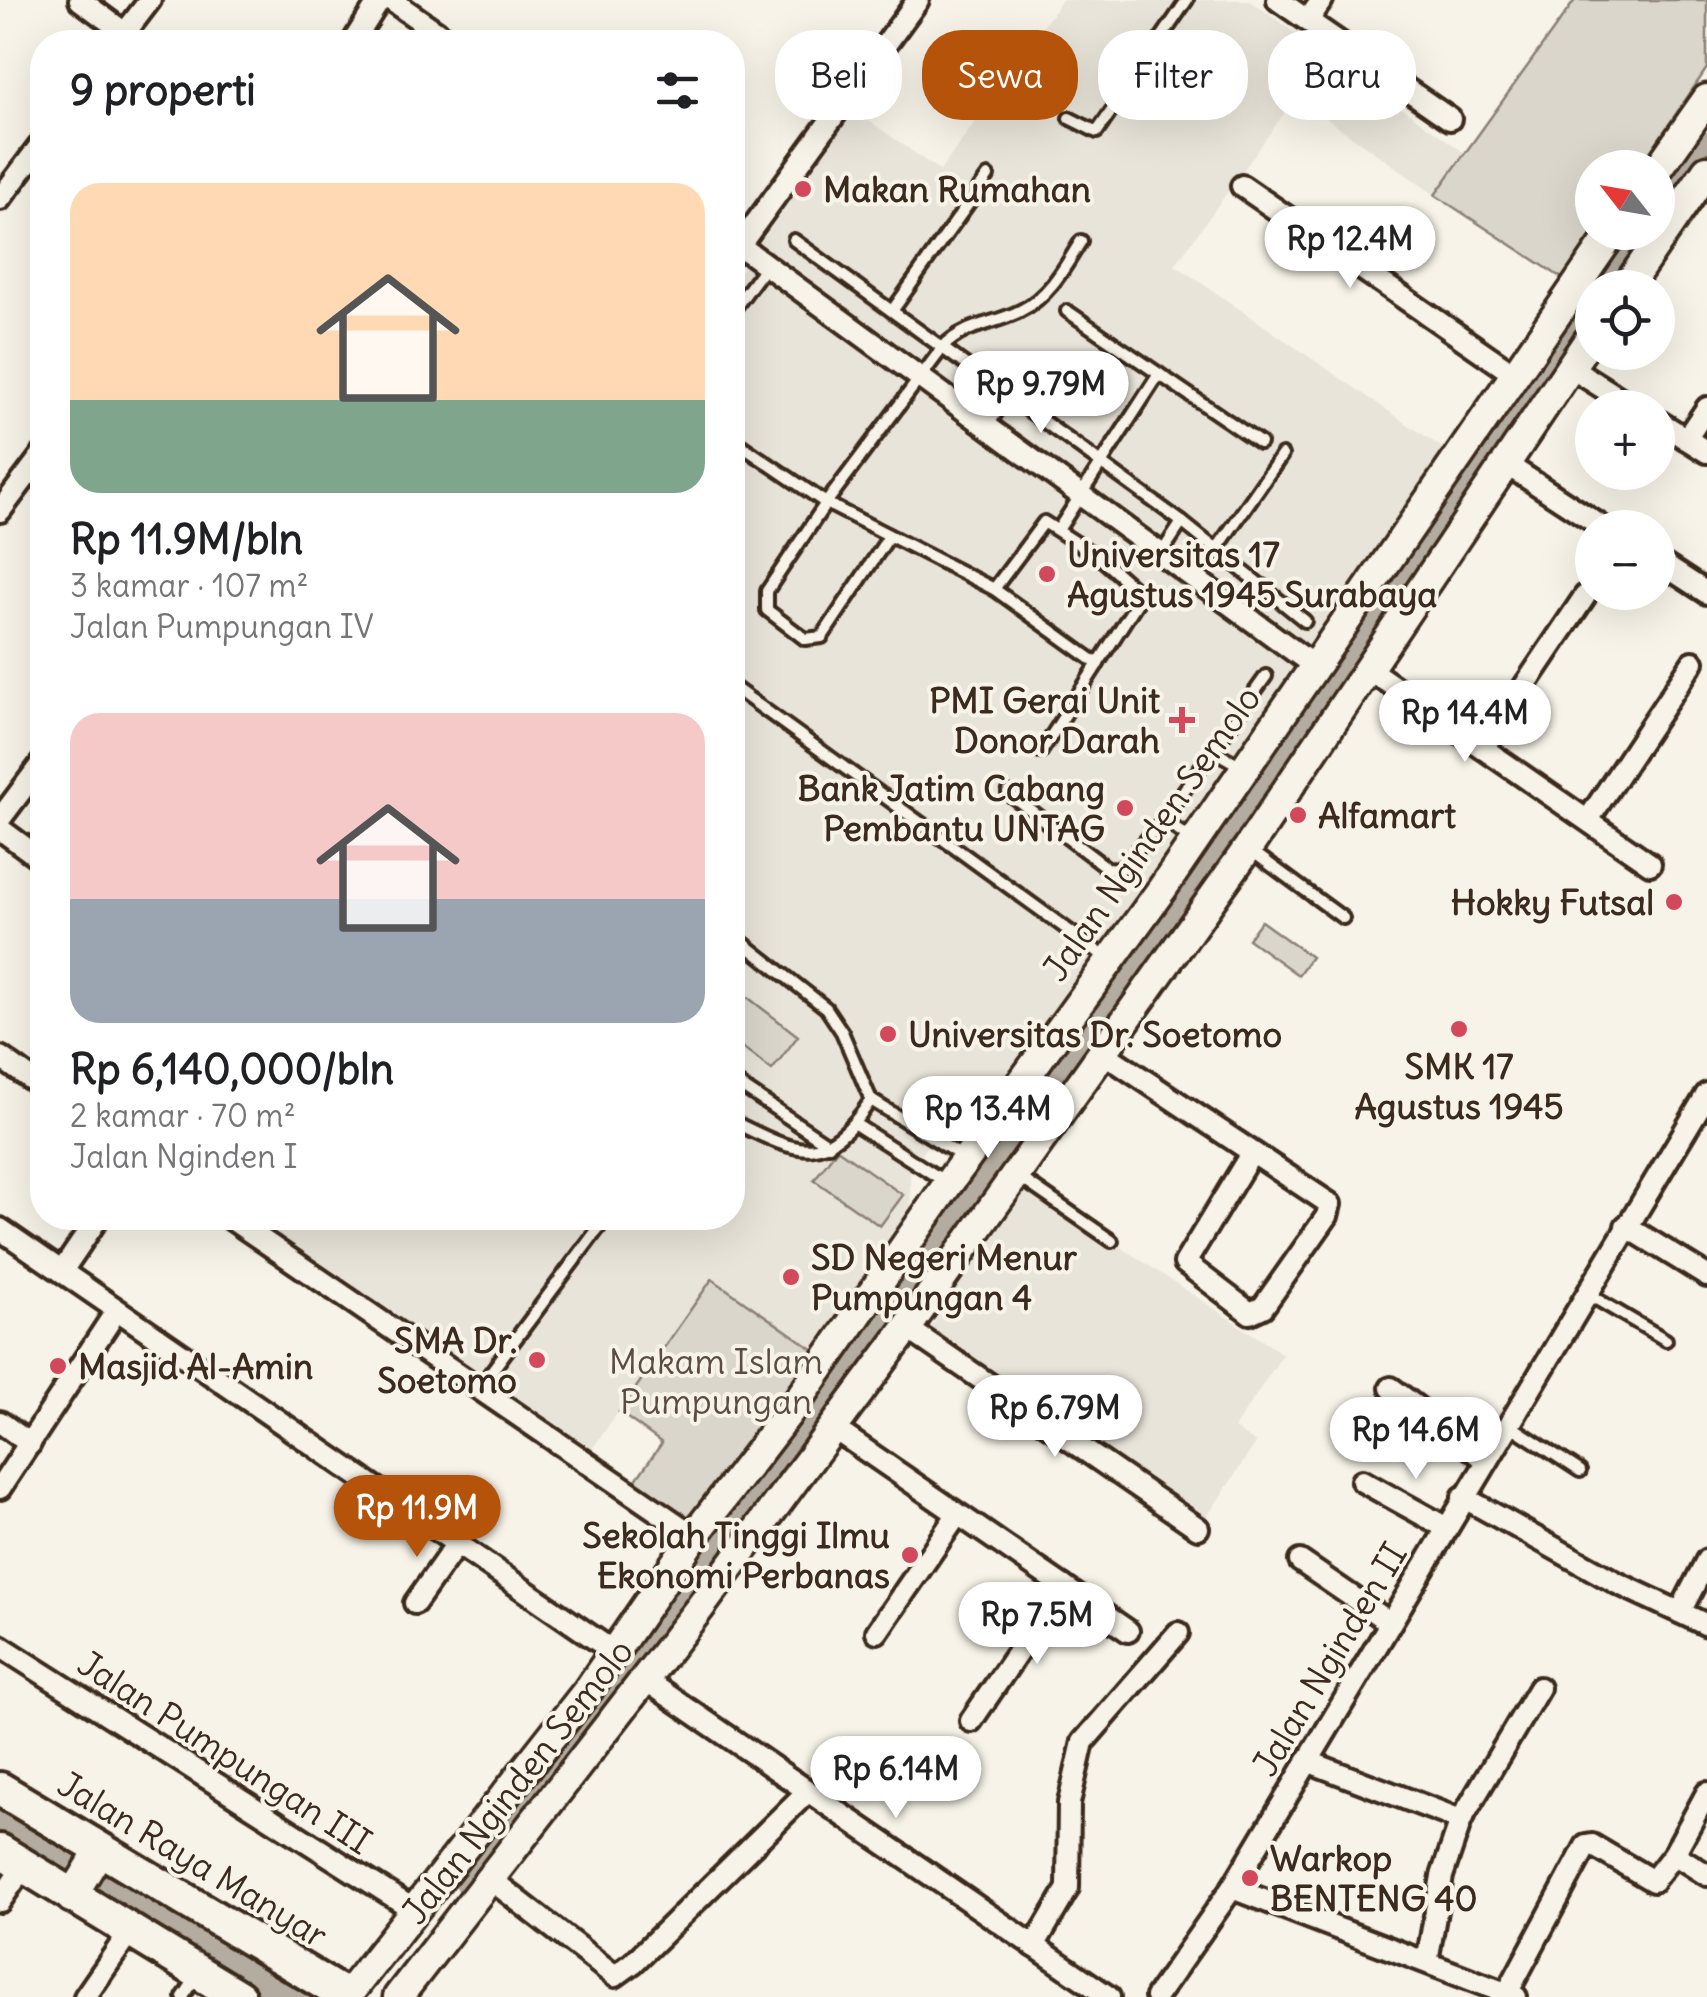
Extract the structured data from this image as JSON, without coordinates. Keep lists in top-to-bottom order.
{
  "streets": {
    "main road": ["Jalan Nginden Semolo", "Jalan Raya Manyar"],
    "street": ["Jalan Nginden II", "Jalan Pumpungan III"]
  },
  "crossings": [
    ["Jalan Nginden Semolo", "Jalan Pumpungan III"],
    ["Jalan Nginden Semolo", "Jalan Raya Manyar"]
  ],
  "parks": ["Makam Islam Pumpungan"],
  "places": {
    "other": [
      "Makan Rumahan",
      "Universitas 17 Agustus 1945 Surabaya",
      "Bank Jatim Cabang Pembantu UNTAG",
      "Alfamart",
      "Hokky Futsal",
      "SMK 17 Agustus 1945",
      "Universitas Dr. Soetomo",
      "SD Negeri Menur Pumpungan 4",
      "SMA Dr. Soetomo",
      "Masjid Al-Amin",
      "Sekolah Tinggi Ilmu Ekonomi Perbanas",
      "Warkop BENTENG 40"
    ],
    "health": ["PMI Gerai Unit Donor Darah"]
  },
  "north": "top left",
  "page": {
    "chip": [
      "Beli",
      "Sewa",
      "Filter",
      "Baru"
    ],
    "heading": "9 properti",
    "map_buttons": ["+", "−"],
    "list": [
      {
        "name": "Rp 11.9M/bln",
        "note": "3 kamar · 107 m² · Jalan Pumpungan IV"
      },
      {
        "name": "Rp 6,140,000/bln",
        "note": "2 kamar · 70 m² · Jalan Nginden I"
      }
    ],
    "price": [
      "Rp 12.4M",
      "Rp 9.79M",
      "Rp 14.4M",
      "Rp 13.4M",
      "Rp 6.79M",
      "Rp 14.6M",
      "Rp 11.9M",
      "Rp 7.5M",
      "Rp 6.14M"
    ]
  }
}
